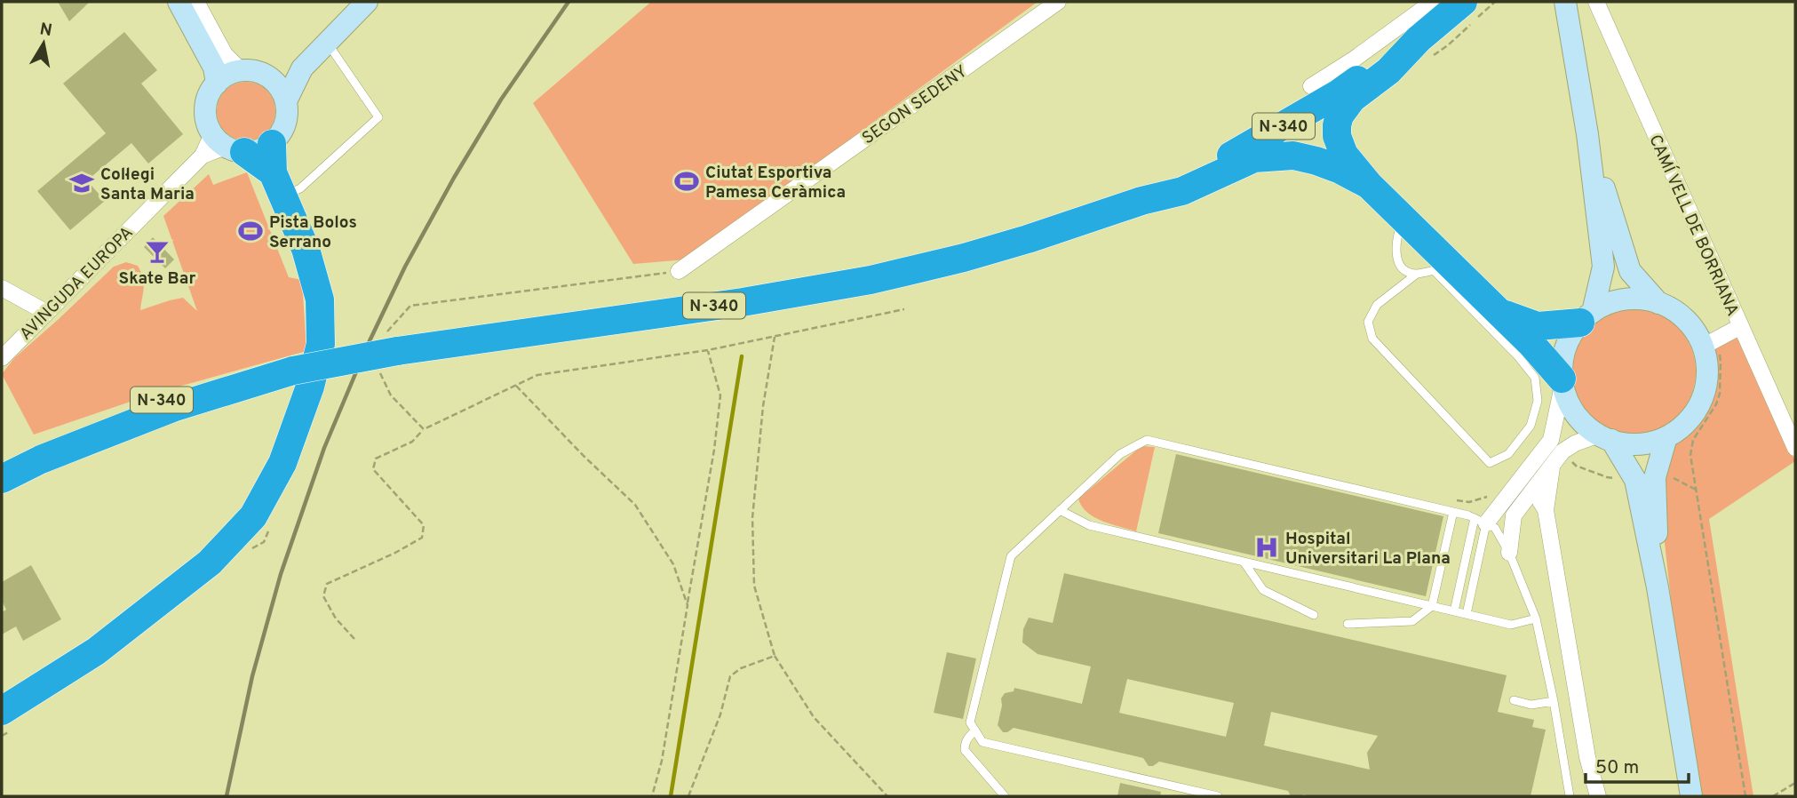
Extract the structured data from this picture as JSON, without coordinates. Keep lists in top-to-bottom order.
{
  "streets": {
    "highway": ["N-340"],
    "street": ["SEGON SEDENY", "CAMÍ VELL DE BORRIANA", "AVINGUDA EUROPA"]
  },
  "places": {
    "sports": ["Ciutat Esportiva Pamesa Ceràmica", "Pista Bolos Serrano"],
    "school or university": ["Col·legi Santa Maria"],
    "bar": ["Skate Bar"],
    "hospital": ["Hospital Universitari La Plana"]
  },
  "scale_bar": "50 m",
  "north": "top"
}
